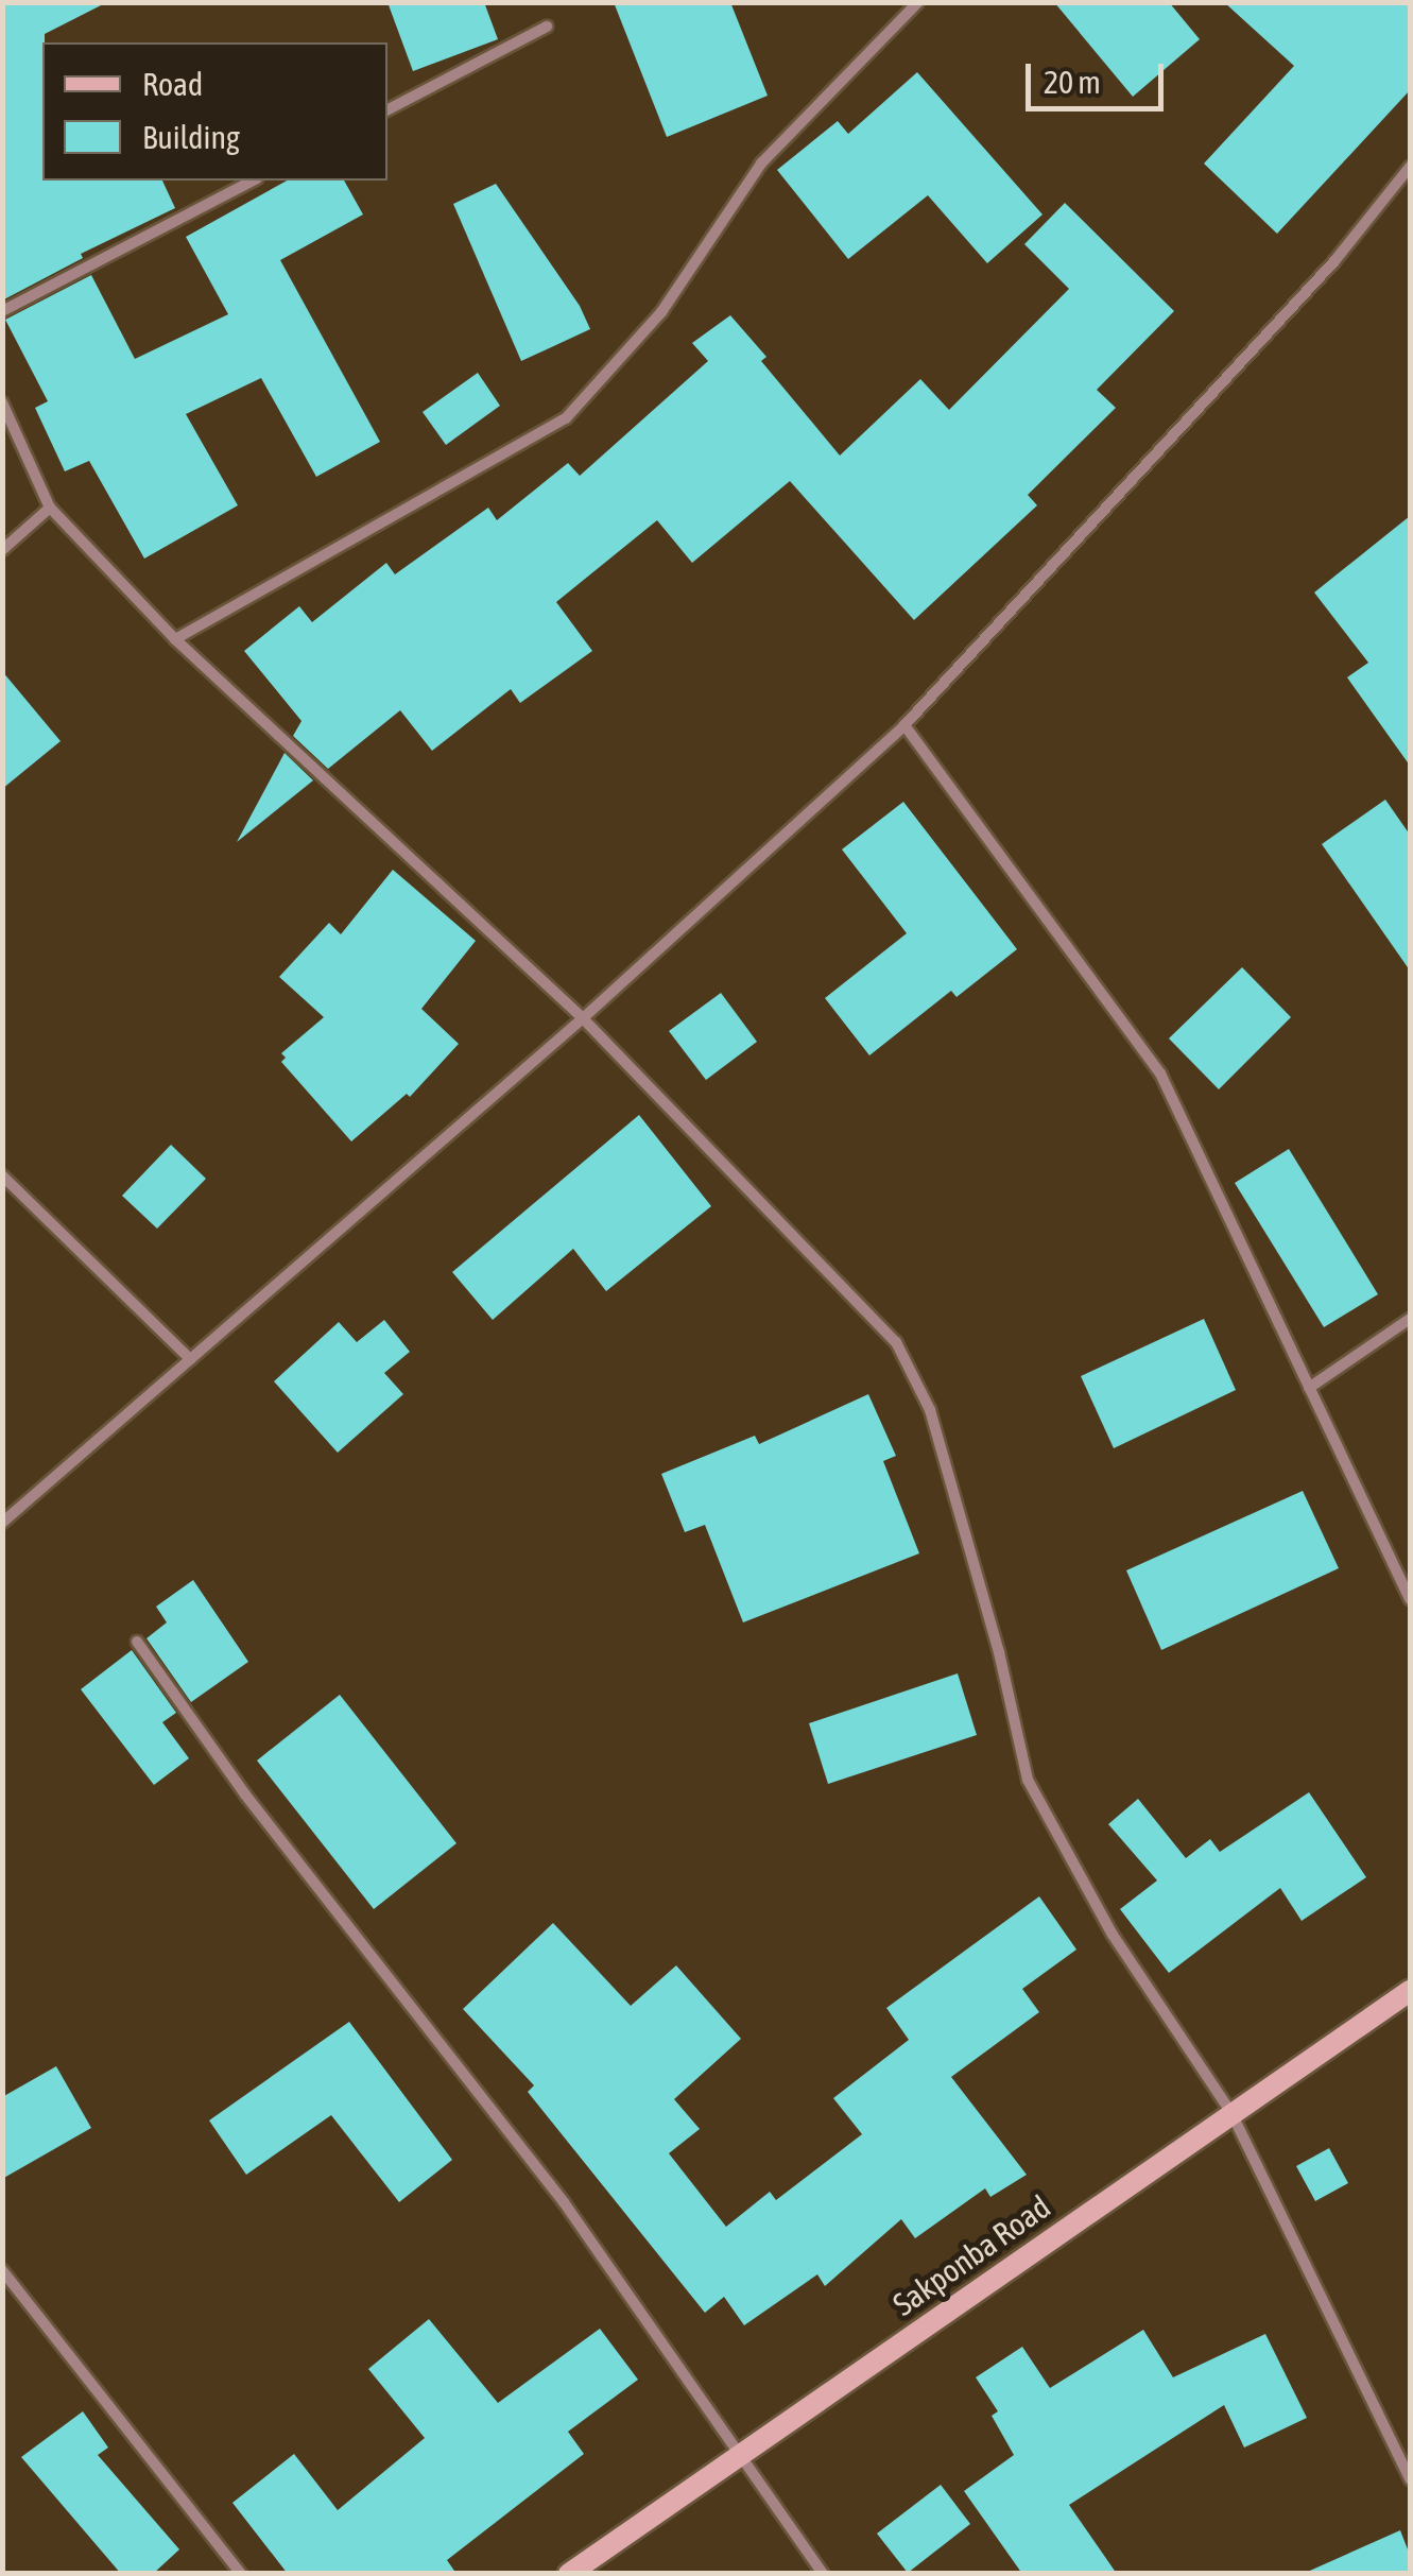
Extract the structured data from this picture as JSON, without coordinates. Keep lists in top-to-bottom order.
{
  "streets": {
    "main road": ["Sakponba Road"]
  },
  "legend": ["Road", "Building"],
  "scale_bar": "20 m"
}
